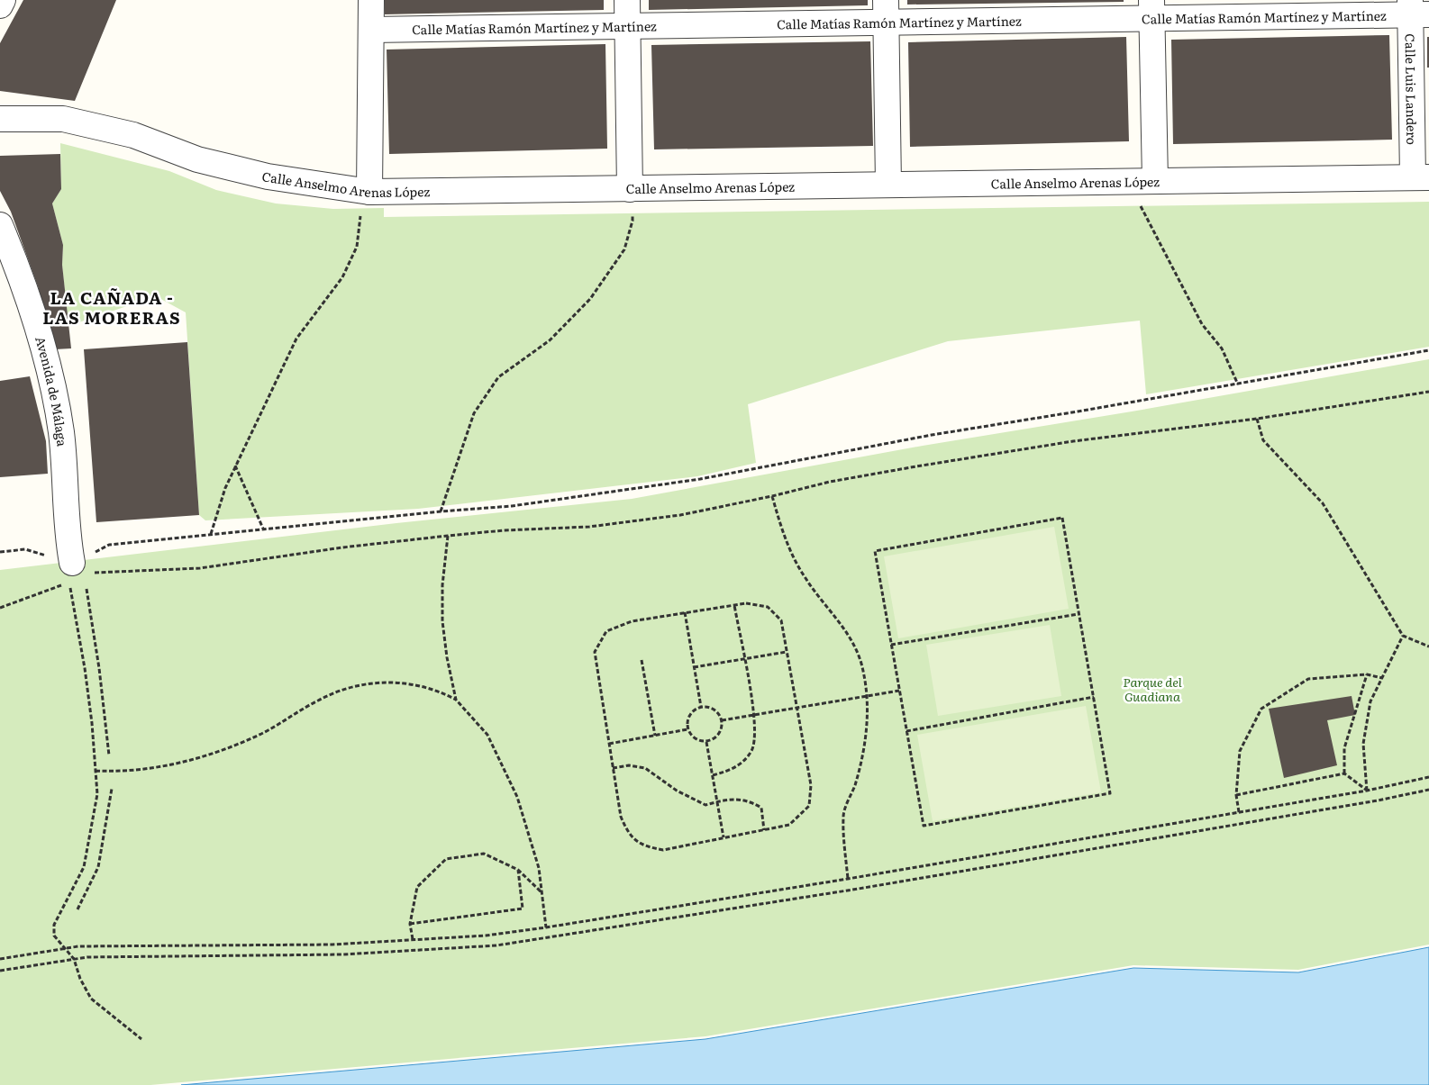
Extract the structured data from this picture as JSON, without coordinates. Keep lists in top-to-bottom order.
{
  "streets": {
    "street": [
      "Calle Matías Ramón Martínez y Martínez",
      "Calle Luis Landero",
      "Calle Anselmo Arenas López",
      "Avenida de Málaga"
    ]
  },
  "crossings": [
    ["Calle Matías Ramón Martínez y Martínez", "Calle Luis Landero"],
    ["Calle Luis Landero", "Calle Anselmo Arenas López"]
  ],
  "districts": ["LA CAÑADA - LAS MORERAS"],
  "parks": ["Parque del Guadiana"]
}
